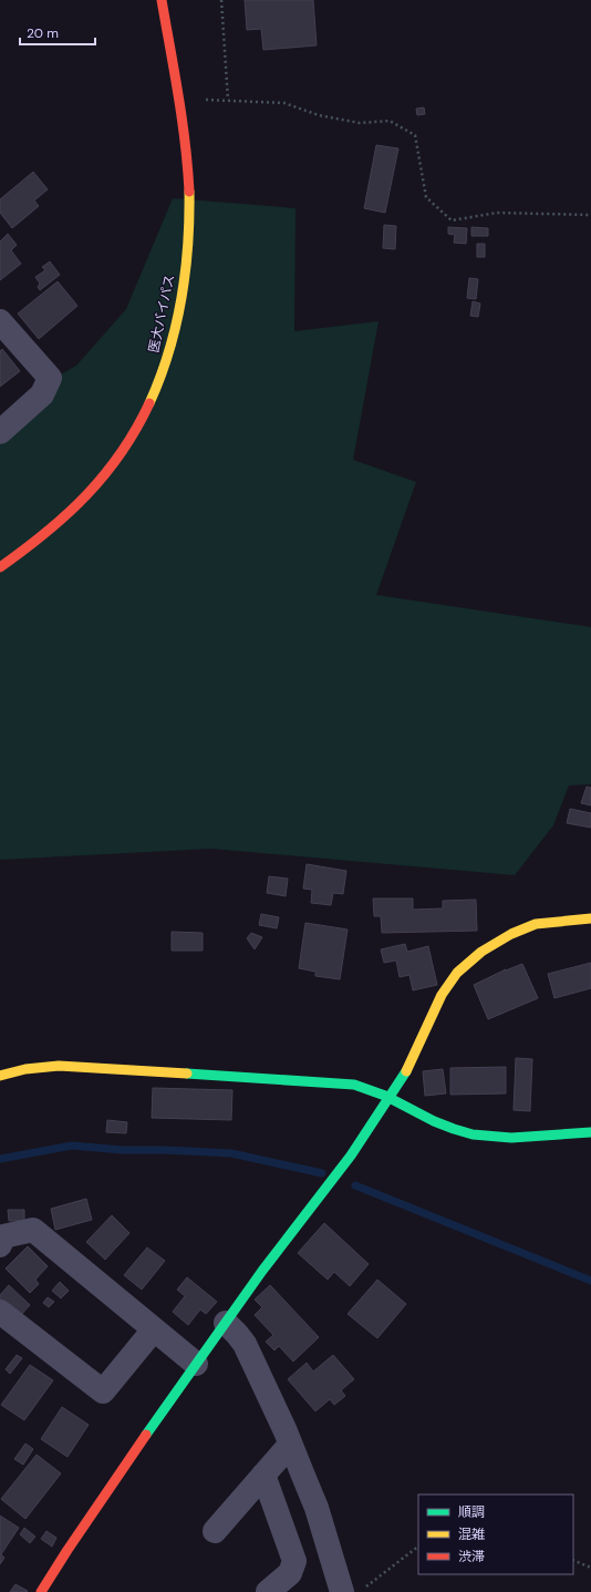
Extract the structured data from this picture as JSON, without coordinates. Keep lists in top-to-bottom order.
{
  "streets": {
    "street": ["医大バイパス"]
  },
  "legend": ["順調", "混雑", "渋滞"],
  "scale_bar": "20 m"
}
